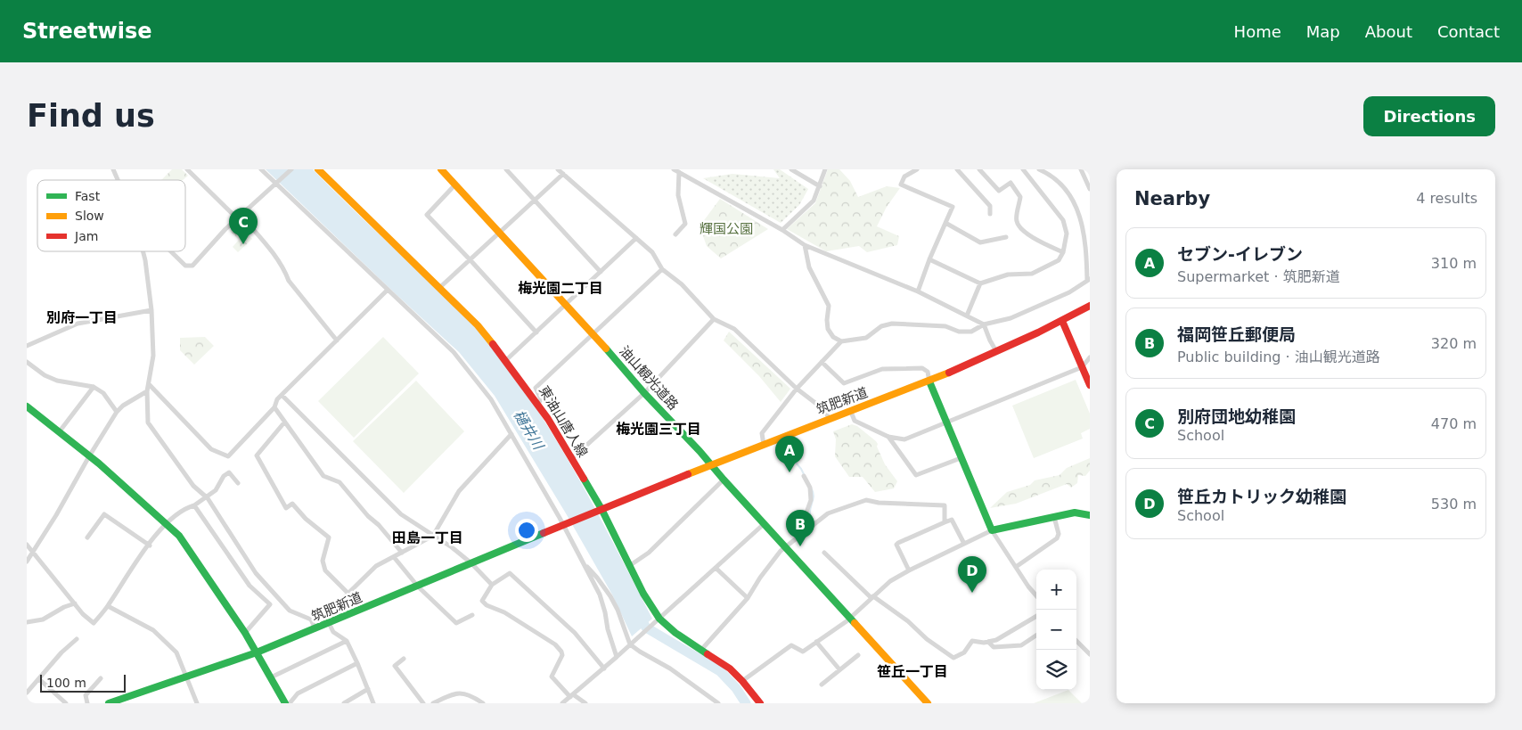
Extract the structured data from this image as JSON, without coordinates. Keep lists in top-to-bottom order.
{
  "streets": {
    "street": ["油山観光道路", "筑肥新道", "東油山唐人線"]
  },
  "crossings": [
    ["油山観光道路", "筑肥新道"],
    ["筑肥新道", "東油山唐人線"]
  ],
  "districts": [
    "梅光園二丁目",
    "別府一丁目",
    "梅光園三丁目",
    "田島一丁目",
    "笹丘一丁目"
  ],
  "water": ["樋井川"],
  "parks": ["輝国公園"],
  "legend": ["Fast", "Slow", "Jam"],
  "scale_bar": "100 m",
  "page": {
    "header": "Streetwise",
    "nav": [
      "Home",
      "Map",
      "About",
      "Contact"
    ],
    "buttons": "Directions",
    "title": "Find us",
    "heading": ["Nearby", "4 results"],
    "pins": [
      "C",
      "A",
      "B",
      "D"
    ],
    "list": [
      {
        "mark": "A",
        "name": "セブン-イレブン",
        "note": "Supermarket · 筑肥新道",
        "value": "310 m"
      },
      {
        "mark": "B",
        "name": "福岡笹丘郵便局",
        "note": "Public building · 油山観光道路",
        "value": "320 m"
      },
      {
        "mark": "C",
        "name": "別府団地幼稚園",
        "note": "School",
        "value": "470 m"
      },
      {
        "mark": "D",
        "name": "笹丘カトリック幼稚園",
        "note": "School",
        "value": "530 m"
      }
    ],
    "map_buttons": ["+", "−"],
    "scale": "100 m"
  }
}
